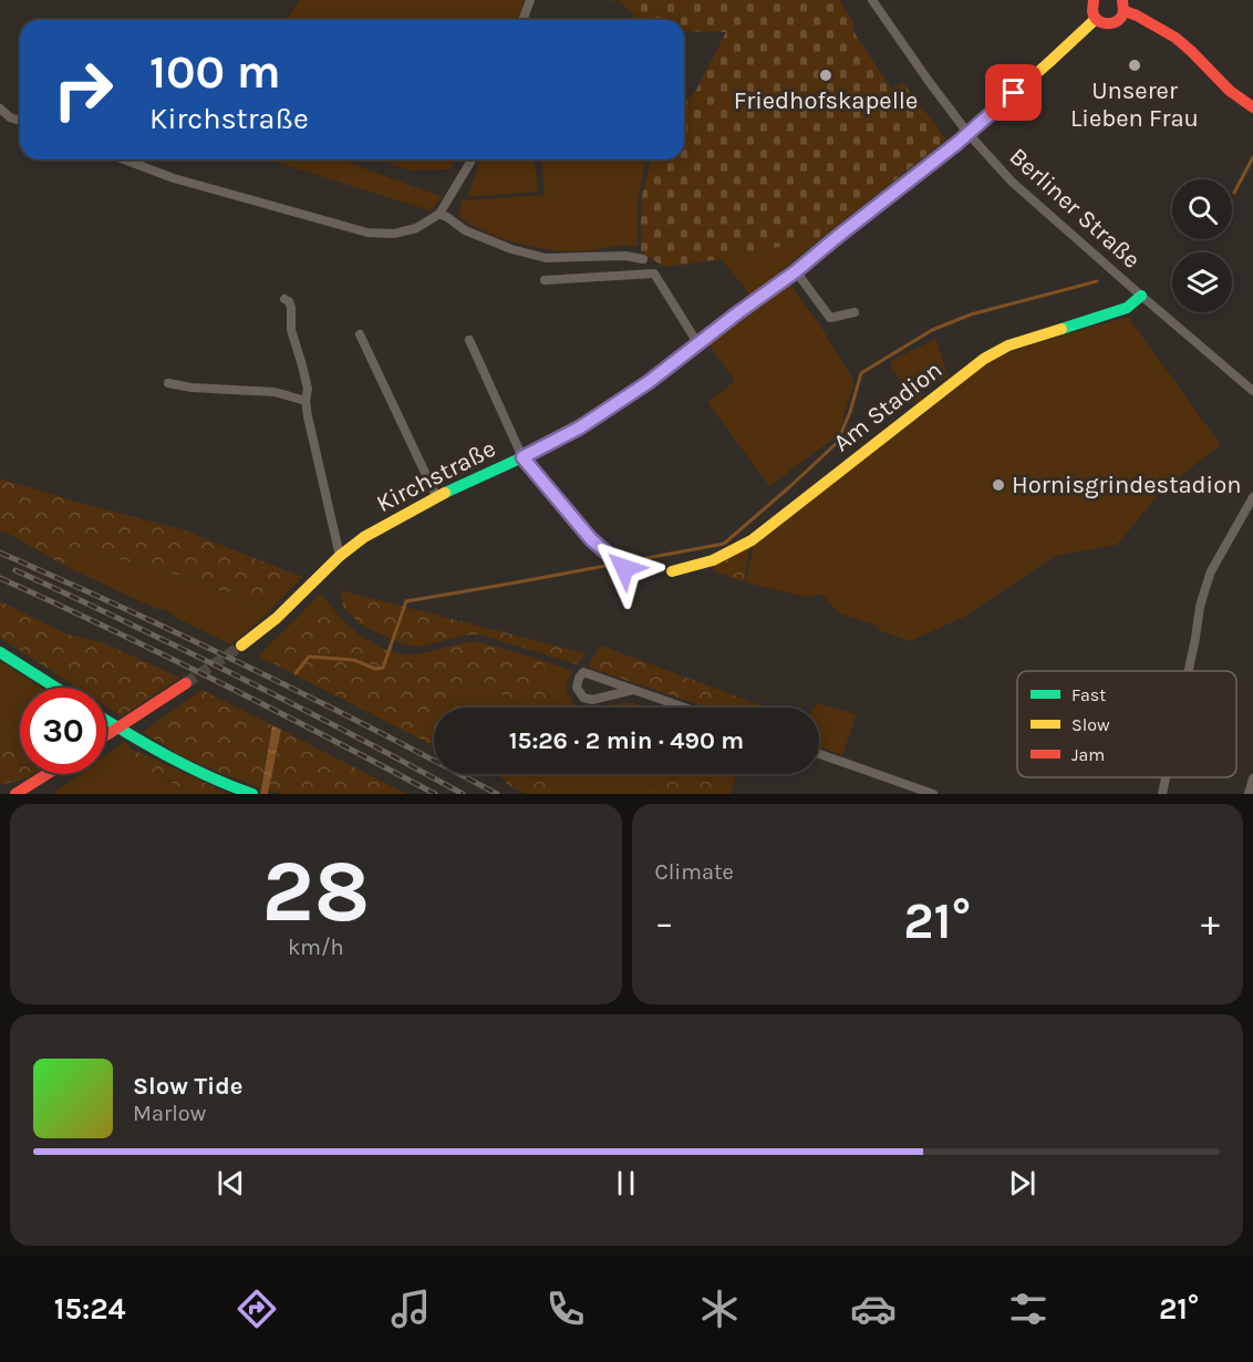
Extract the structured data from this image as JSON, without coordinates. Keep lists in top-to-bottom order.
{
  "streets": {
    "main road": ["Am Stadion", "Kirchstraße"],
    "street": ["Berliner Straße"]
  },
  "crossings": [
    ["Berliner Straße", "Am Stadion"],
    ["Berliner Straße", "Kirchstraße"]
  ],
  "places": ["Unserer Lieben Frau", "Friedhofskapelle", "Hornisgrindestadion"],
  "legend": ["Fast", "Slow", "Jam"],
  "page": {
    "turn": ["100 m", "Kirchstraße"],
    "limit": "30",
    "trip": "15:26 · 2 min · 490 m",
    "tile": [
      ["28", "km/h"],
      "Climate"
    ],
    "heat": ["−", "21°", "+"],
    "song": ["Slow Tide", "Marlow"],
    "tabs": ["15:24", "21°"]
  }
}
